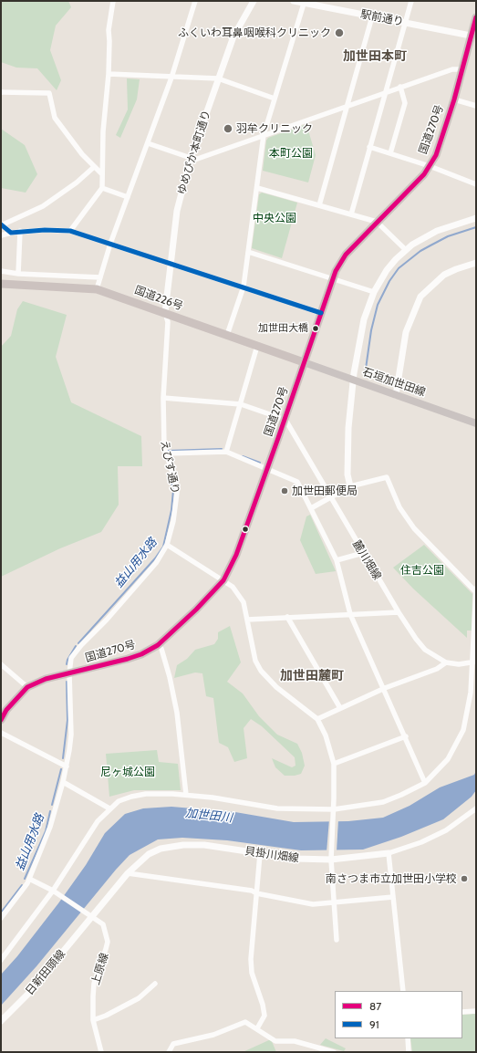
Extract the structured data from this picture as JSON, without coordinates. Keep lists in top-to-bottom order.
{
  "streets": {
    "highway": ["国道270号", "国道226号"],
    "main road": ["石垣加世田線"],
    "street": [
      "駅前通り",
      "ゆめぴか本町通り",
      "えびす通り",
      "麓川畑線",
      "貝掛川畑線",
      "上原線",
      "日新田頭線"
    ]
  },
  "crossings": [
    ["駅前通り", "国道270号"],
    ["国道270号", "国道226号"],
    ["国道270号", "石垣加世田線"],
    ["国道270号", "えびす通り"],
    ["国道270号", "麓川畑線"],
    ["ゆめぴか本町通り", "国道226号"],
    ["ゆめぴか本町通り", "えびす通り"],
    ["国道226号", "石垣加世田線"],
    ["国道226号", "えびす通り"],
    ["えびす通り", "上原線"],
    ["貝掛川畑線", "上原線"],
    ["貝掛川畑線", "日新田頭線"],
    ["上原線", "日新田頭線"]
  ],
  "districts": ["加世田本町", "加世田麓町"],
  "water": ["益山用水路", "加世田川"],
  "parks": [
    "本町公園",
    "中央公園",
    "住吉公園",
    "尼ヶ城公園"
  ],
  "places": [
    "ふくいわ耳鼻咽喉科クリニック",
    "羽牟クリニック",
    "加世田大橋",
    "加世田郵便局",
    "南さつま市立加世田小学校"
  ],
  "lines": ["transit line 87", "transit line 91"],
  "legend": ["87", "91"]
}
